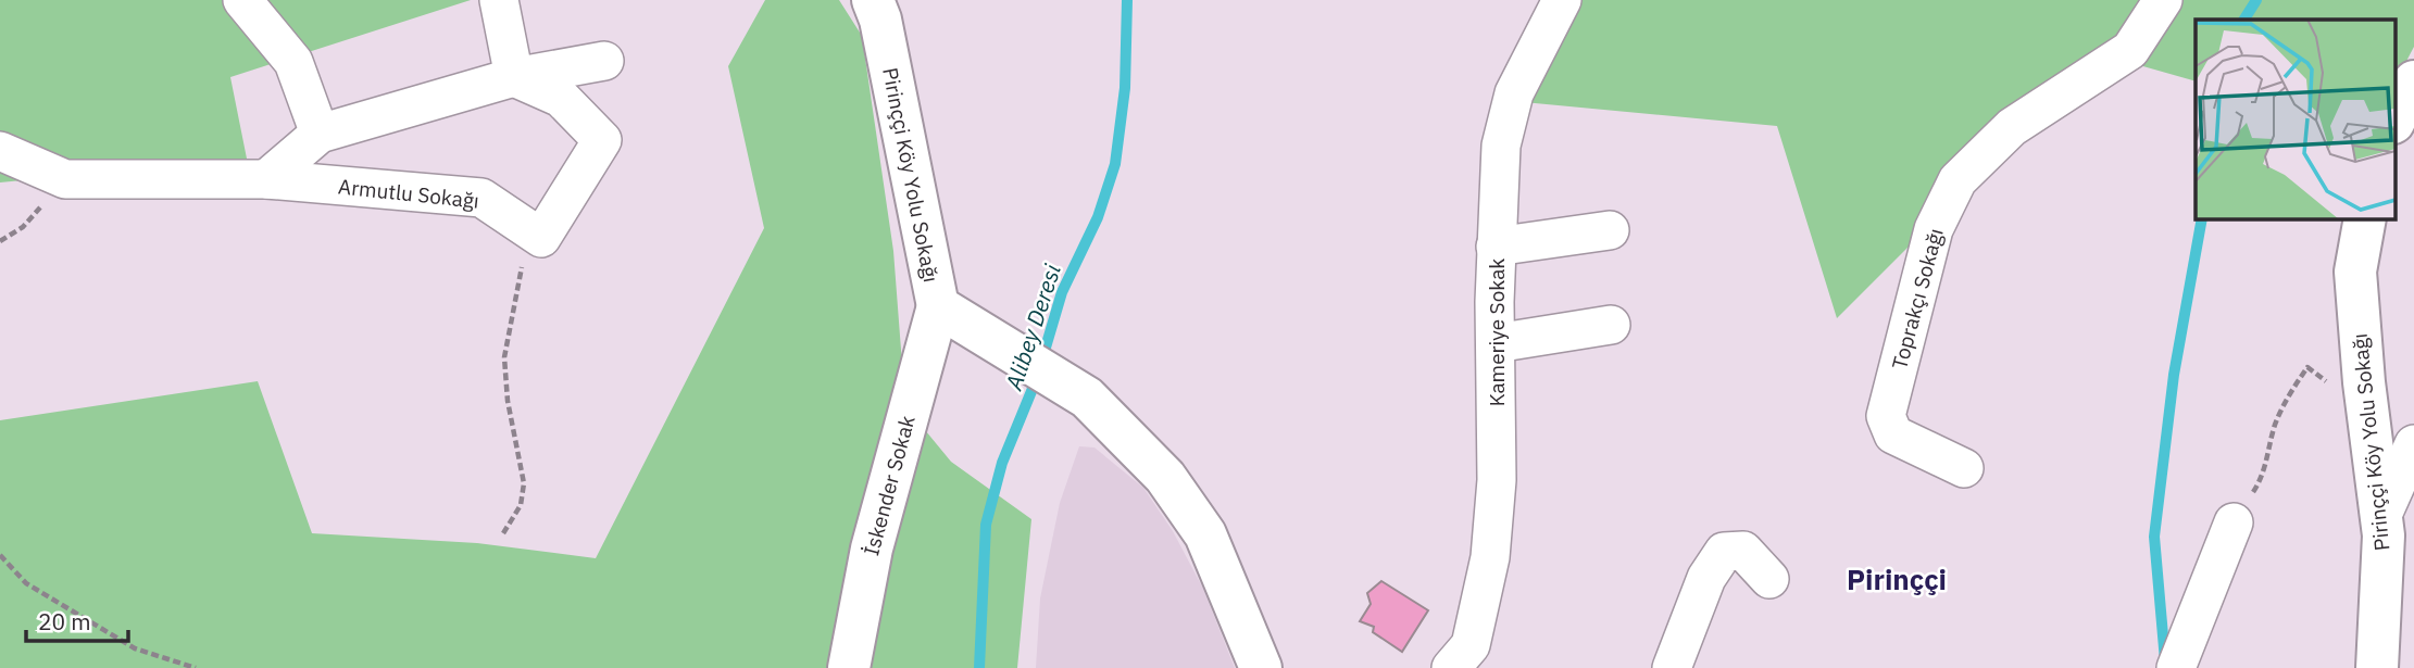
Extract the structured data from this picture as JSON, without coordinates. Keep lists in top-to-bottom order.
{
  "streets": {
    "main road": ["Pirinççi Köy Yolu Sokağı", "İskender Sokak"],
    "street": ["Armutlu Sokağı", "Toprakçı Sokağı", "Kameriye Sokak"]
  },
  "crossings": [
    ["Pirinççi Köy Yolu Sokağı", "İskender Sokak"]
  ],
  "districts": ["Pirinççi"],
  "water": ["Alibey Deresi"],
  "scale_bar": "20 m"
}
